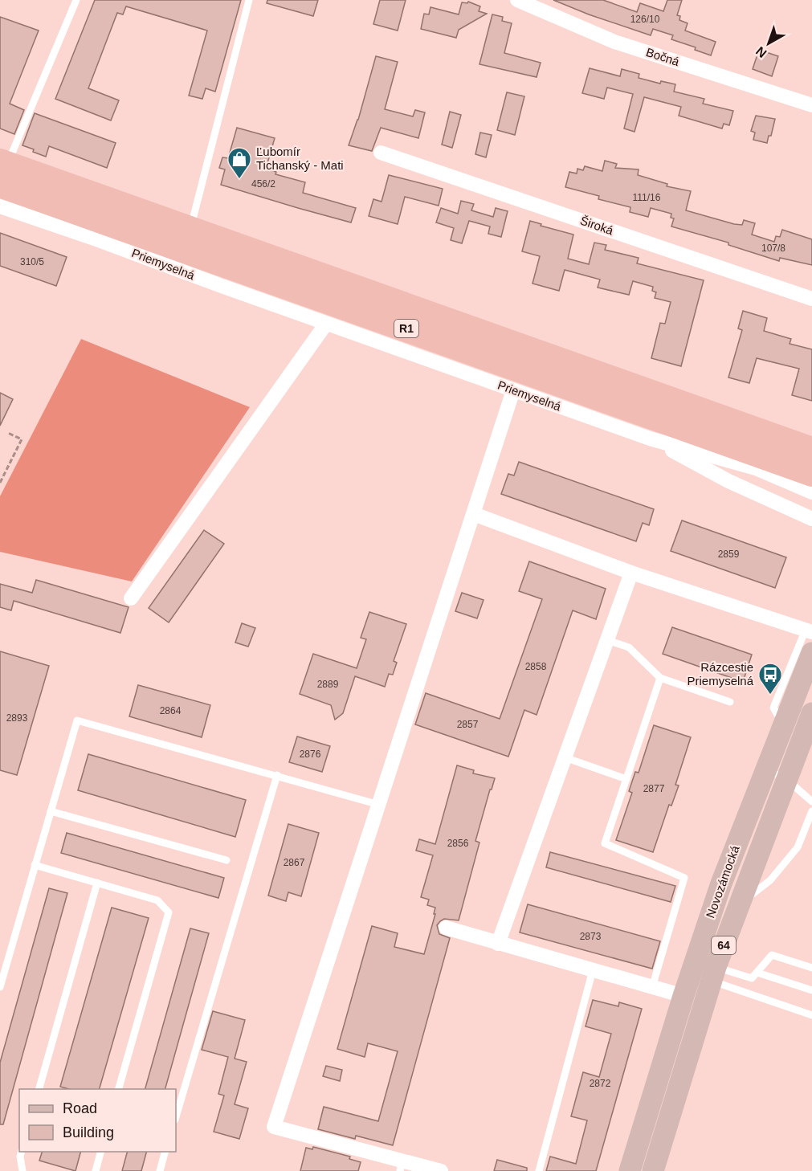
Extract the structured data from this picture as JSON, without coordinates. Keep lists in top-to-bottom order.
{
  "streets": {
    "highway": ["R1"],
    "main road": ["Novozámocká", "64"],
    "street": ["Bočná", "Široká", "Priemyselná"]
  },
  "places": {
    "shop": ["Ľubomír Tichanský - Mati"],
    "bus stop": ["Rázcestie Priemyselná"]
  },
  "house_numbers": [
    "126/10",
    "456/2",
    "111/16",
    "107/8",
    "310/5",
    "2859",
    "2858",
    "2889",
    "2864",
    "2893",
    "2857",
    "2876",
    "2877",
    "2856",
    "2867",
    "2873",
    "2872"
  ],
  "legend": ["Road", "Building"],
  "north": "bottom left"
}
